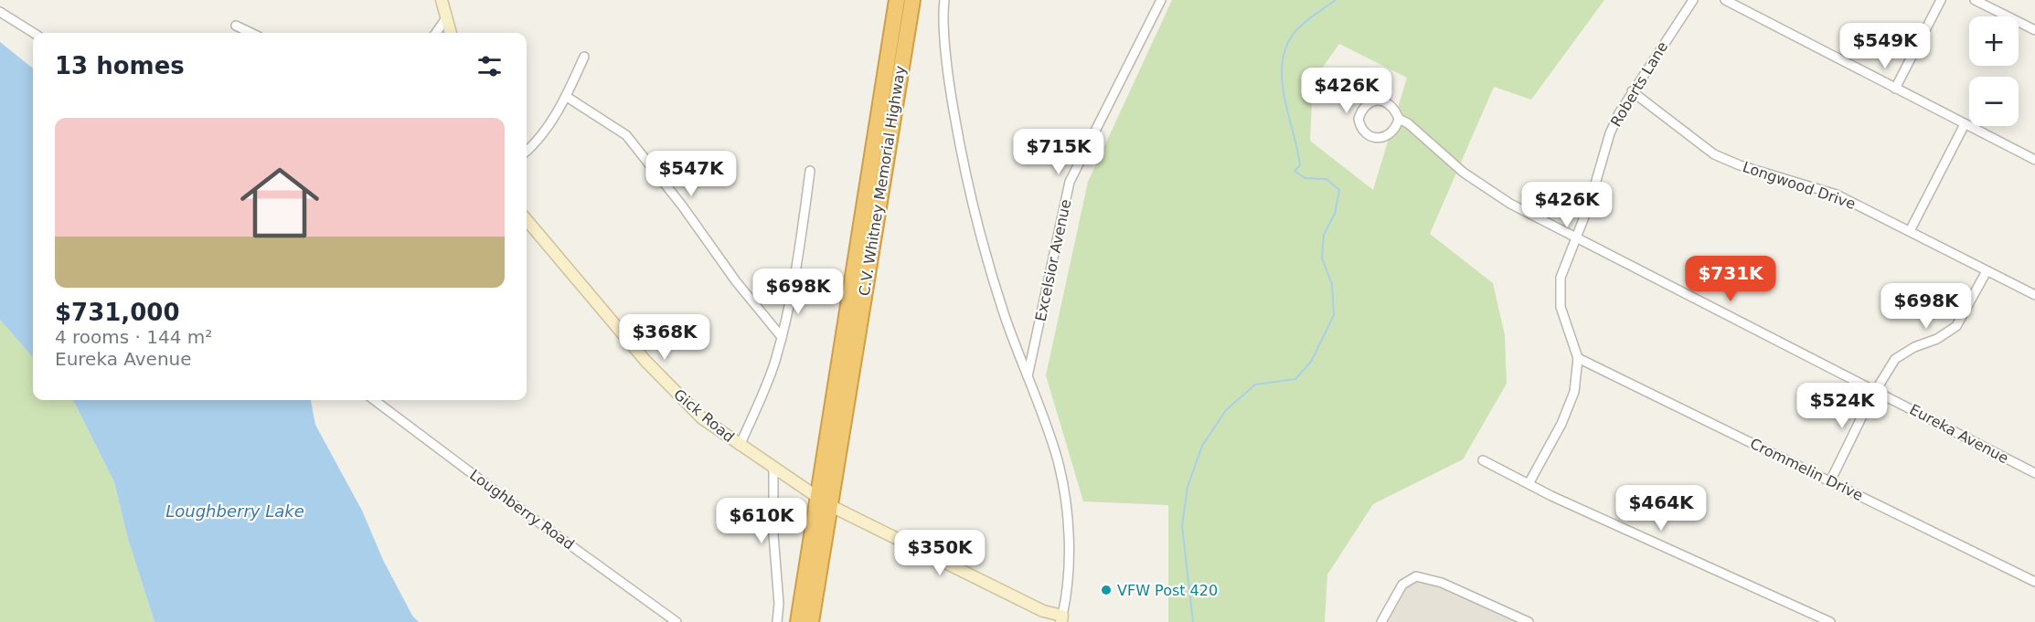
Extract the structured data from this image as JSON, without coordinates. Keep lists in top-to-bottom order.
{
  "streets": {
    "highway": ["C.V. Whitney Memorial Highway"],
    "street": [
      "Roberts Lane",
      "Longwood Drive",
      "Excelsior Avenue",
      "Gick Road",
      "Eureka Avenue",
      "Crommelin Drive",
      "Loughberry Road"
    ]
  },
  "crossings": [
    ["Roberts Lane", "Longwood Drive"],
    ["Roberts Lane", "Eureka Avenue"],
    ["Roberts Lane", "Crommelin Drive"],
    ["C.V. Whitney Memorial Highway", "Gick Road"]
  ],
  "water": ["Loughberry Lake"],
  "places": ["VFW Post 420"],
  "page": {
    "map_buttons": ["+", "−"],
    "price": [
      "$549K",
      "$426K",
      "$715K",
      "$547K",
      "$426K",
      "$731K",
      "$698K",
      "$698K",
      "$368K",
      "$524K",
      "$464K",
      "$610K",
      "$350K"
    ],
    "heading": "13 homes",
    "list": [
      {
        "name": "$731,000",
        "note": "4 rooms · 144 m² · Eureka Avenue"
      }
    ]
  }
}
